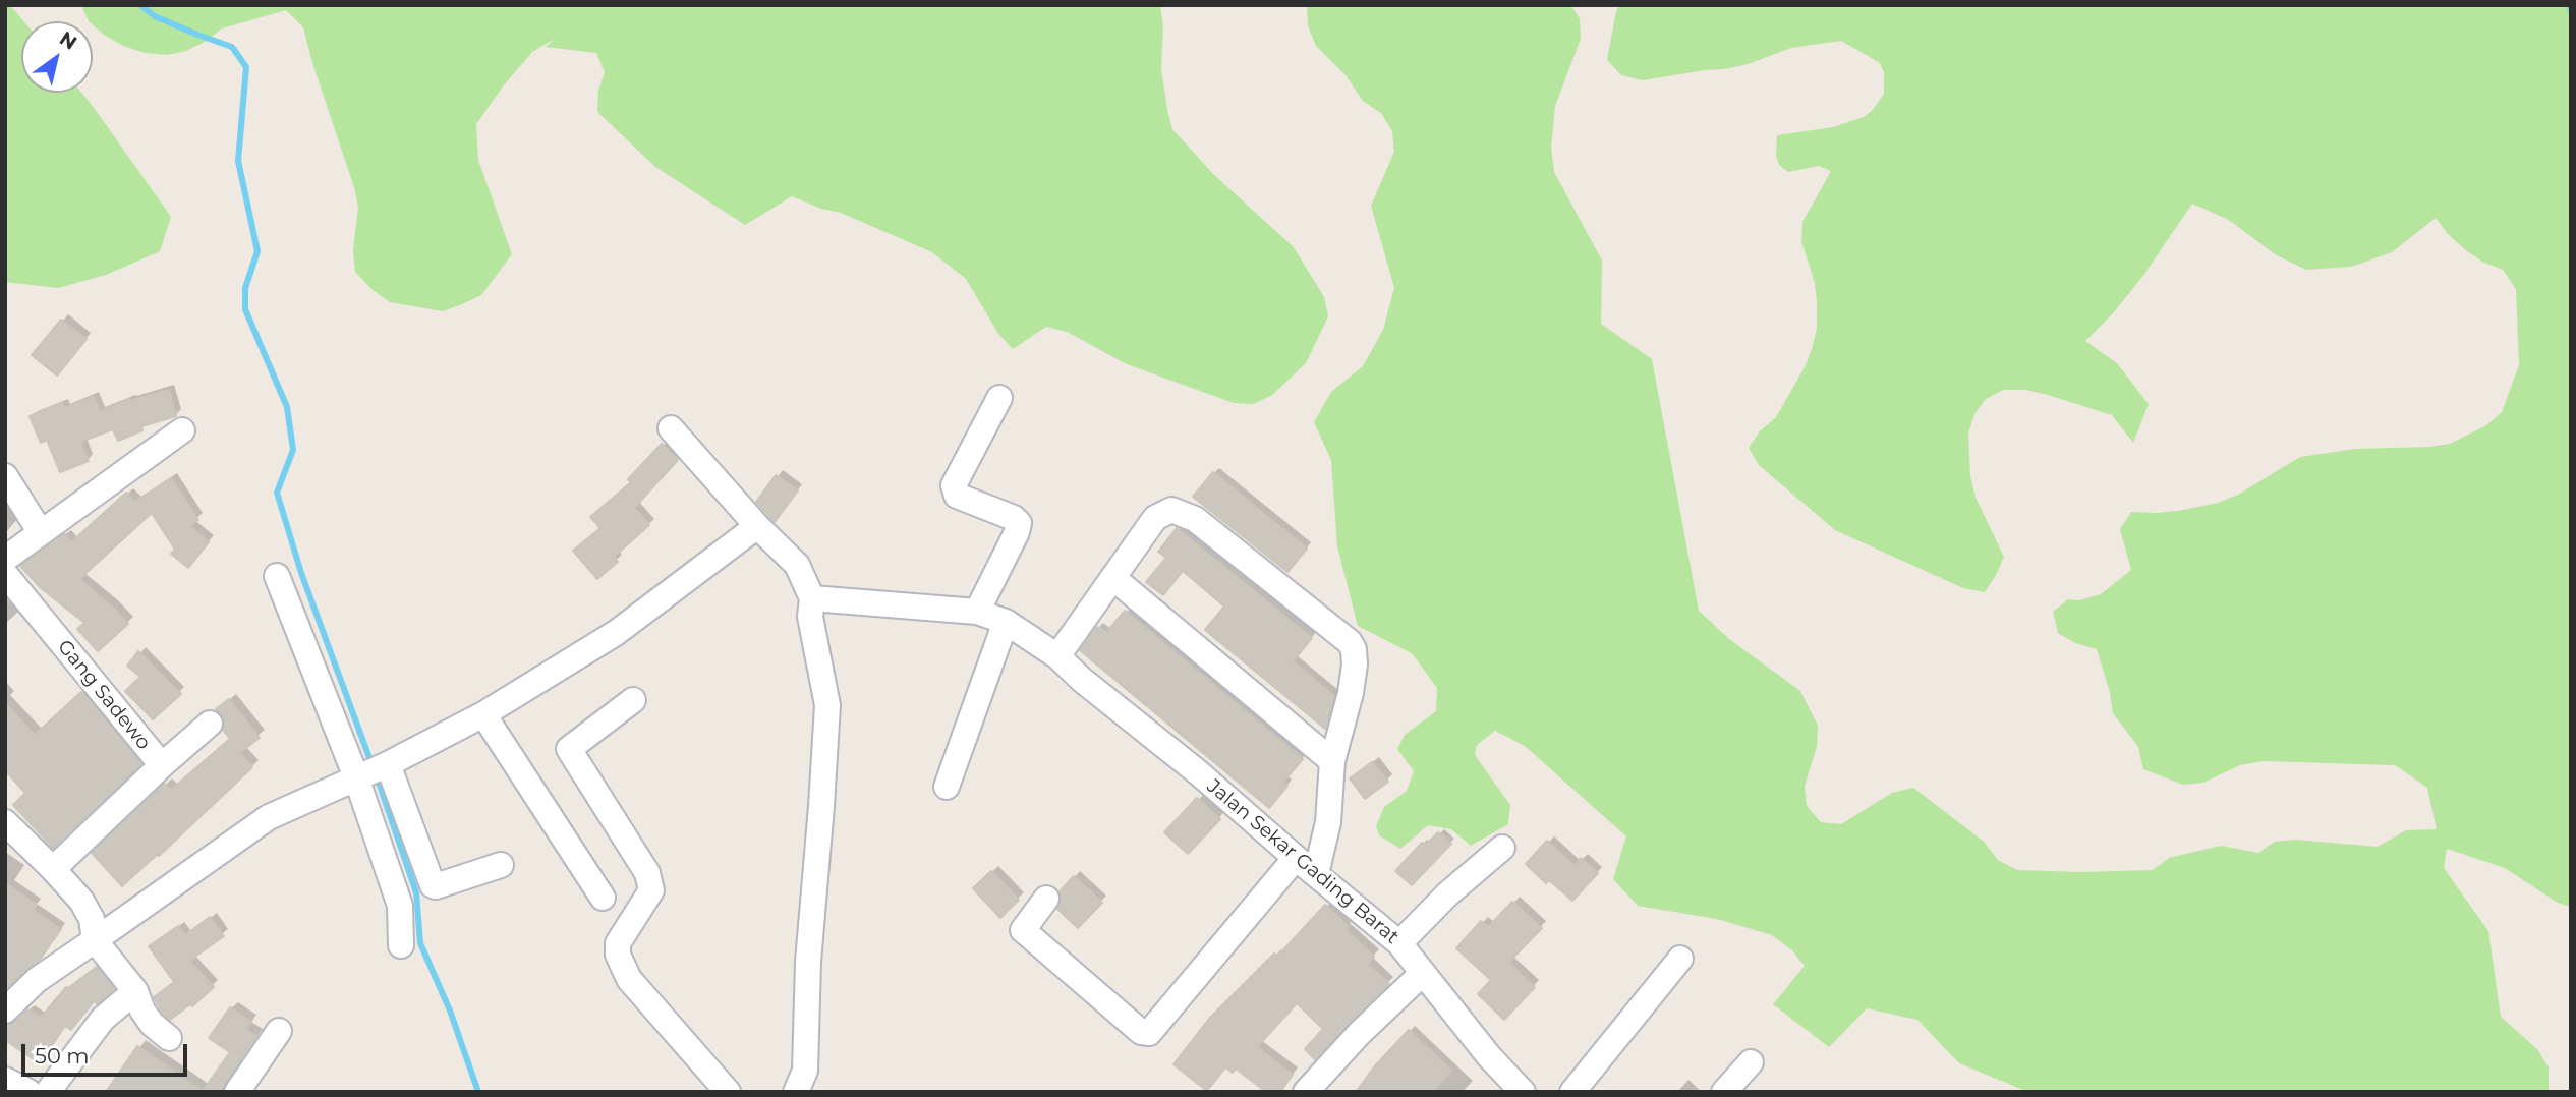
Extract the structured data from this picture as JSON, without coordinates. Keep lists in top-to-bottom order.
{
  "streets": {
    "street": ["Gang Sadewo", "Jalan Sekar Gading Barat"]
  },
  "scale_bar": "50 m",
  "north": "top right"
}
